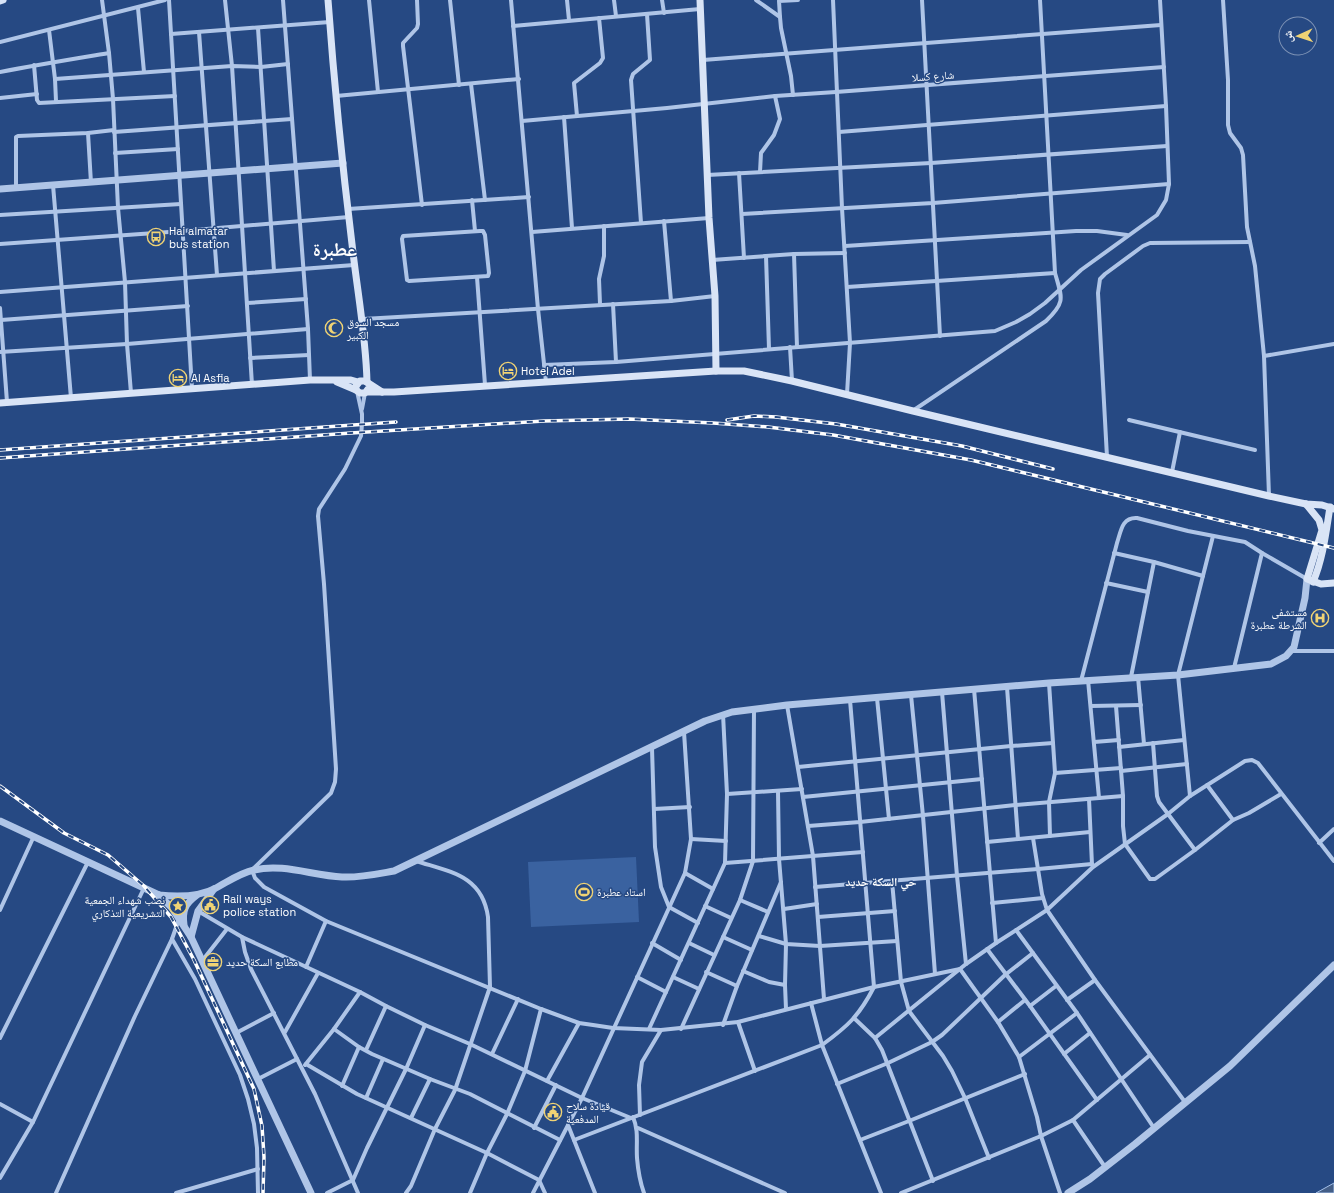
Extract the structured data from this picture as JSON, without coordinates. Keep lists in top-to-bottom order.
{
  "streets": {
    "street": ["شارع كسلا"]
  },
  "districts": ["عطبرة", "حي السكة حديد"],
  "places": {
    "bus stop": ["Hai almatar bus station"],
    "mosque": ["مسجد السوق الكبير"],
    "hotel": ["Hotel Adel", "Al Asfia"],
    "hospital": ["مستشفى الشرطة عطبرة"],
    "sports": ["استاد عطبرة"],
    "public building": ["Rail ways police station", "قيادة سلاح المدفعية"],
    "place": ["نصب شهداء الجمعية التشريعية التذكاري"],
    "office": ["مطابع السكة حديد"]
  },
  "north": "left"
}
